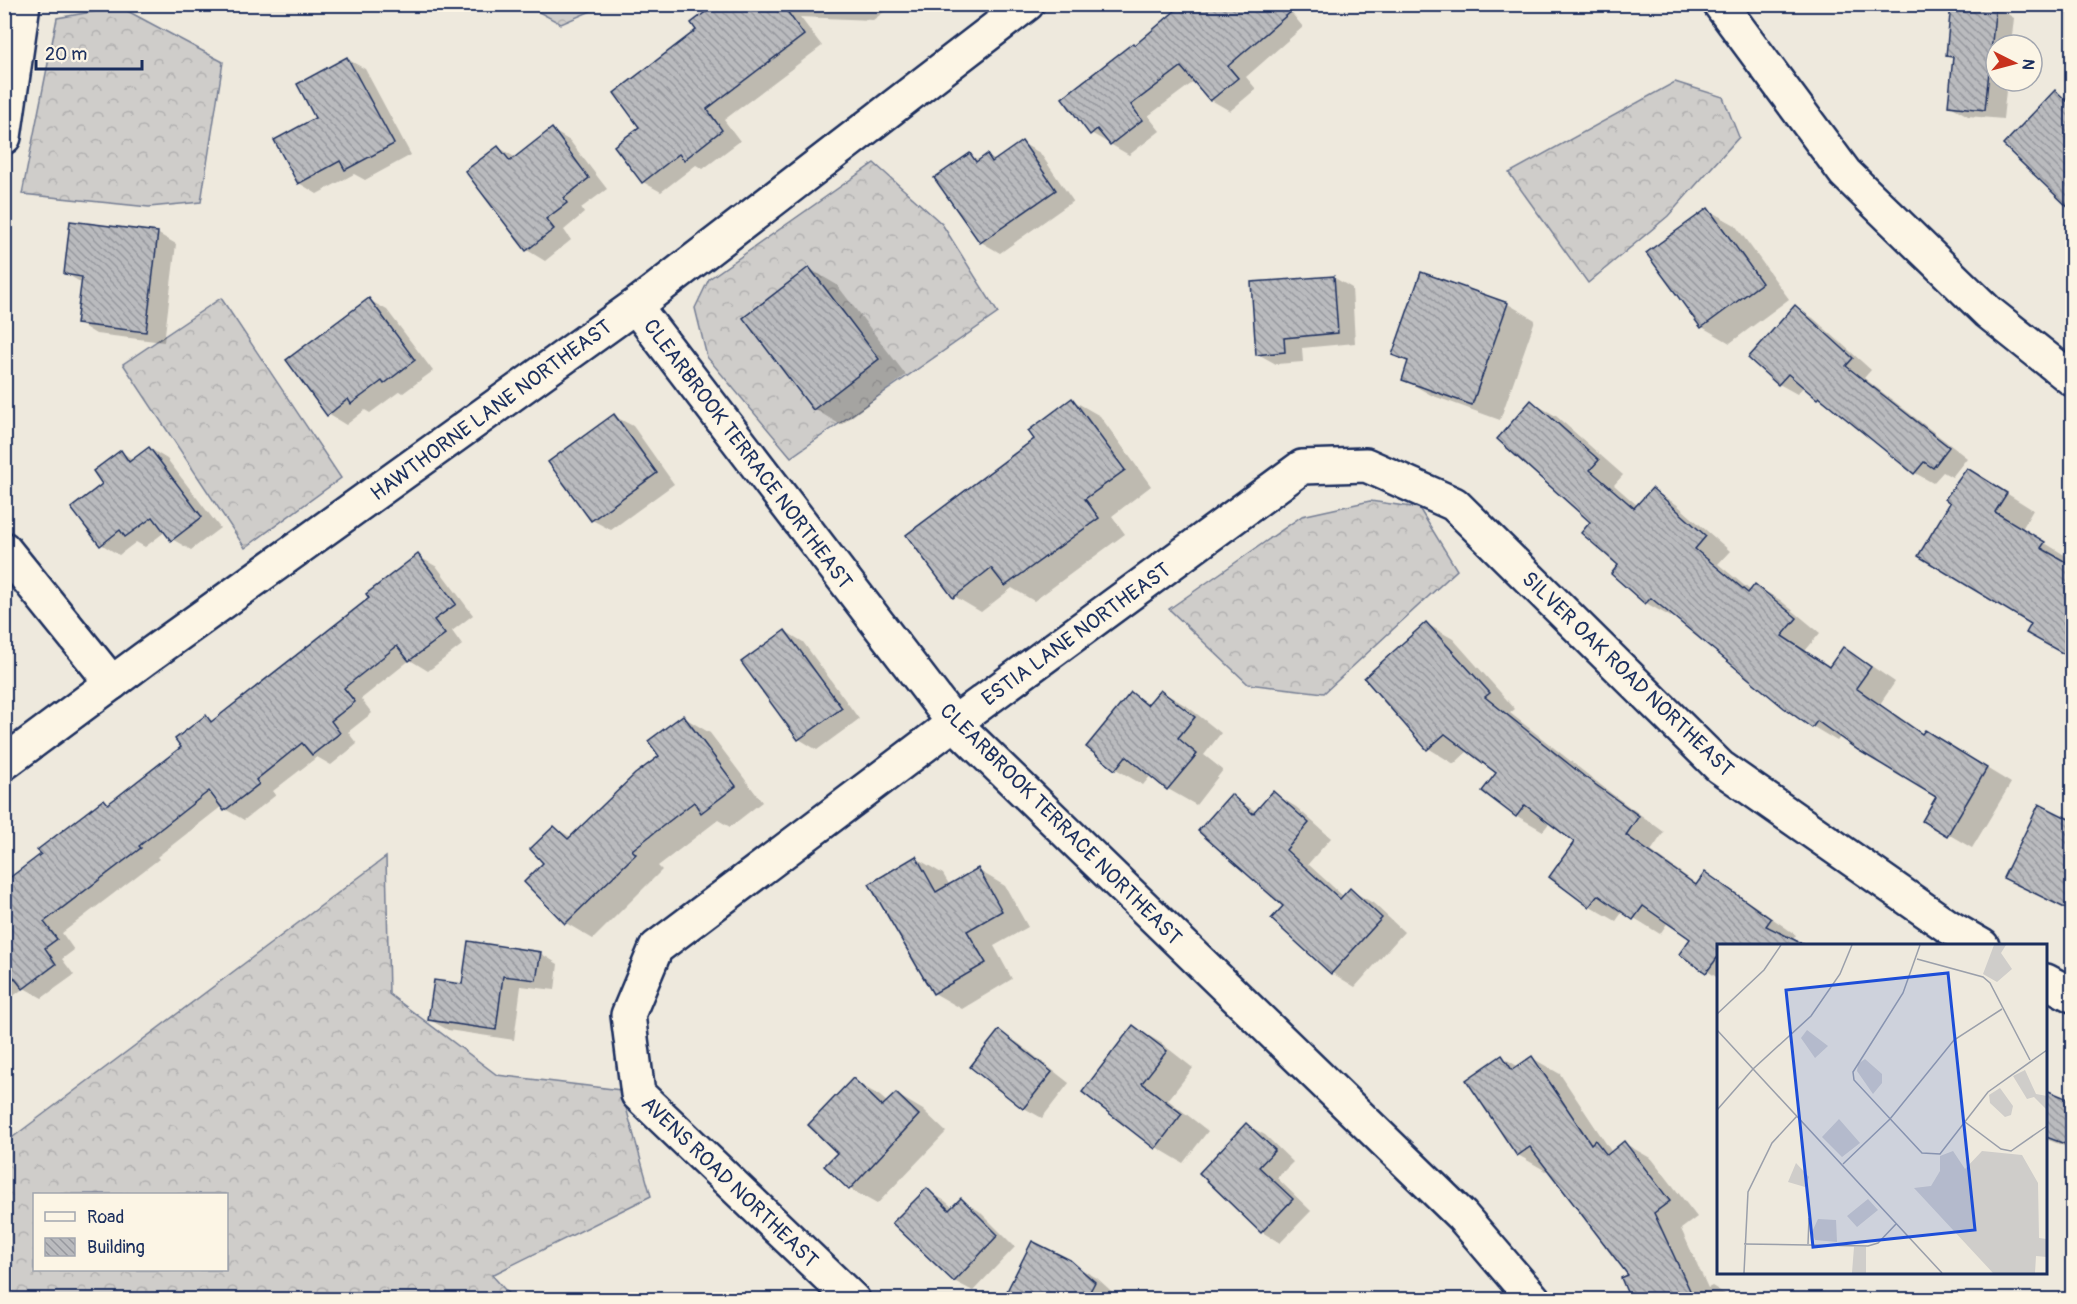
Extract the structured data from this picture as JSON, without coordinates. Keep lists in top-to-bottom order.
{
  "streets": {
    "street": [
      "HAWTHORNE LANE NORTHEAST",
      "CLEARBROOK TERRACE NORTHEAST",
      "ESTIA LANE NORTHEAST",
      "SILVER OAK ROAD NORTHEAST",
      "AVENS ROAD NORTHEAST"
    ]
  },
  "crossings": [
    ["HAWTHORNE LANE NORTHEAST", "CLEARBROOK TERRACE NORTHEAST"],
    ["CLEARBROOK TERRACE NORTHEAST", "ESTIA LANE NORTHEAST"],
    ["ESTIA LANE NORTHEAST", "SILVER OAK ROAD NORTHEAST"],
    ["ESTIA LANE NORTHEAST", "AVENS ROAD NORTHEAST"]
  ],
  "legend": ["Road", "Building"],
  "scale_bar": "20 m",
  "north": "right"
}
